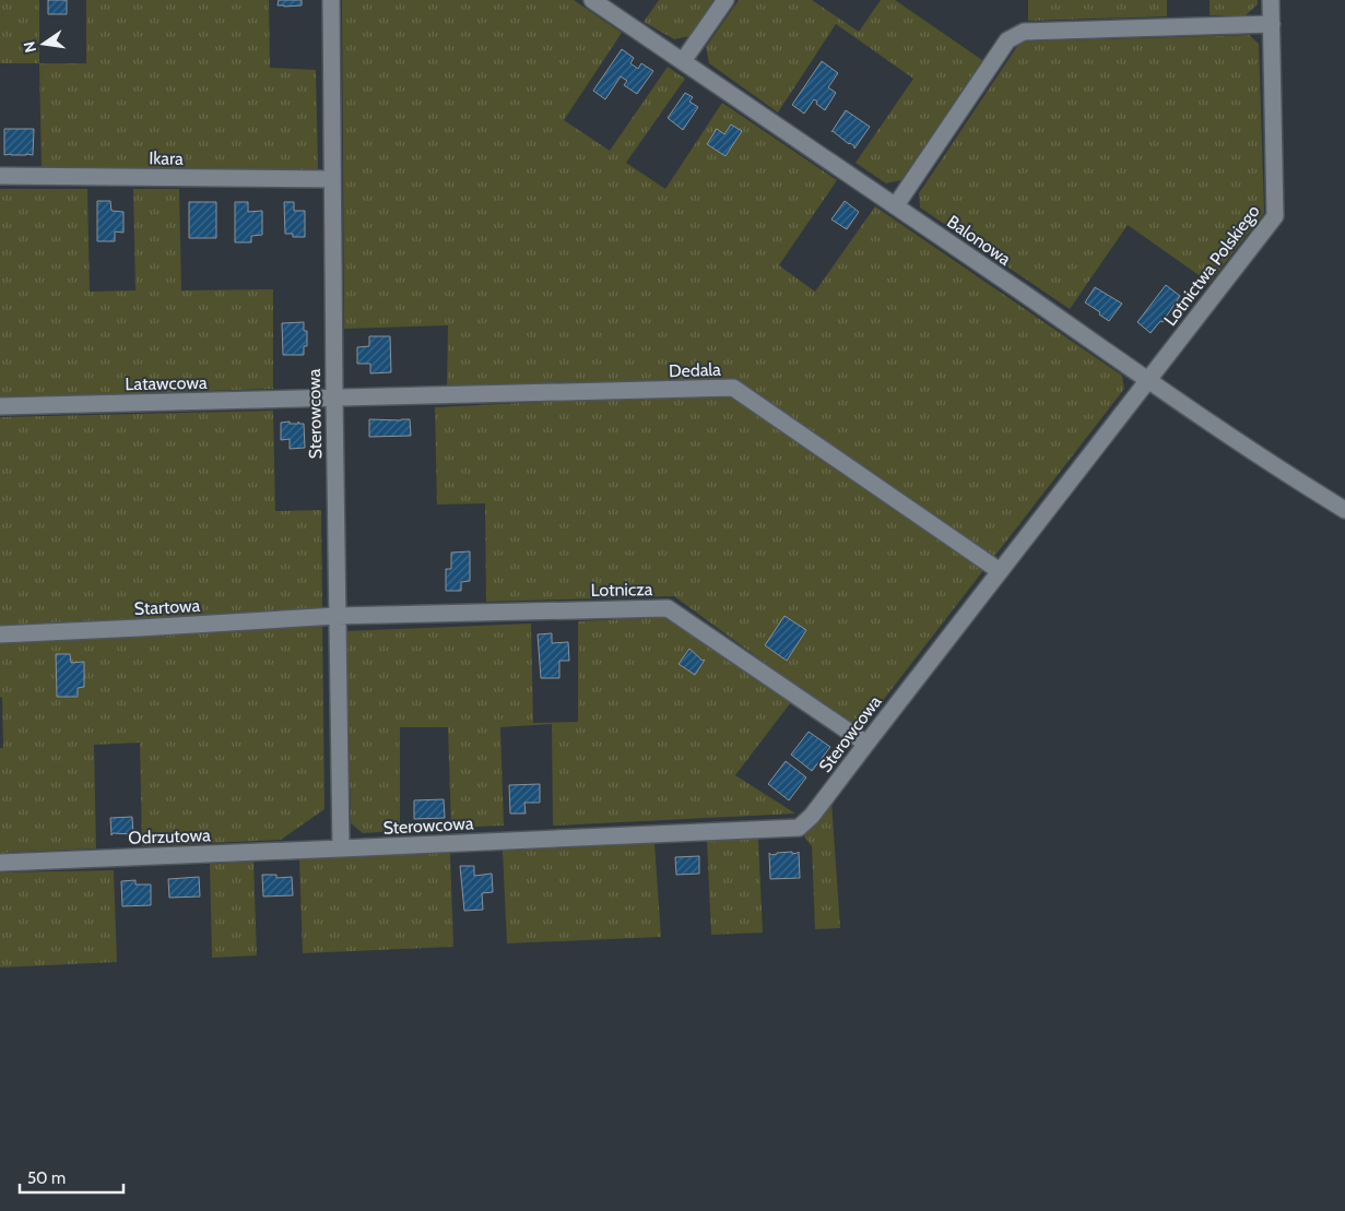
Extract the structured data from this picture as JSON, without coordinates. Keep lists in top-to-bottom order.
{
  "streets": {
    "street": [
      "Ikara",
      "Balonowa",
      "Lotnictwa Polskiego",
      "Dedala",
      "Latawcowa",
      "Sterowcowa",
      "Lotnicza",
      "Startowa",
      "Odrzutowa"
    ]
  },
  "crossings": [
    ["Ikara", "Sterowcowa"],
    ["Balonowa", "Lotnictwa Polskiego"],
    ["Balonowa", "Sterowcowa"],
    ["Lotnictwa Polskiego", "Sterowcowa"],
    ["Dedala", "Latawcowa"],
    ["Dedala", "Sterowcowa"],
    ["Latawcowa", "Sterowcowa"],
    ["Sterowcowa", "Lotnicza"],
    ["Sterowcowa", "Startowa"],
    ["Sterowcowa", "Odrzutowa"],
    ["Lotnicza", "Startowa"]
  ],
  "scale_bar": "50 m",
  "north": "left"
}
